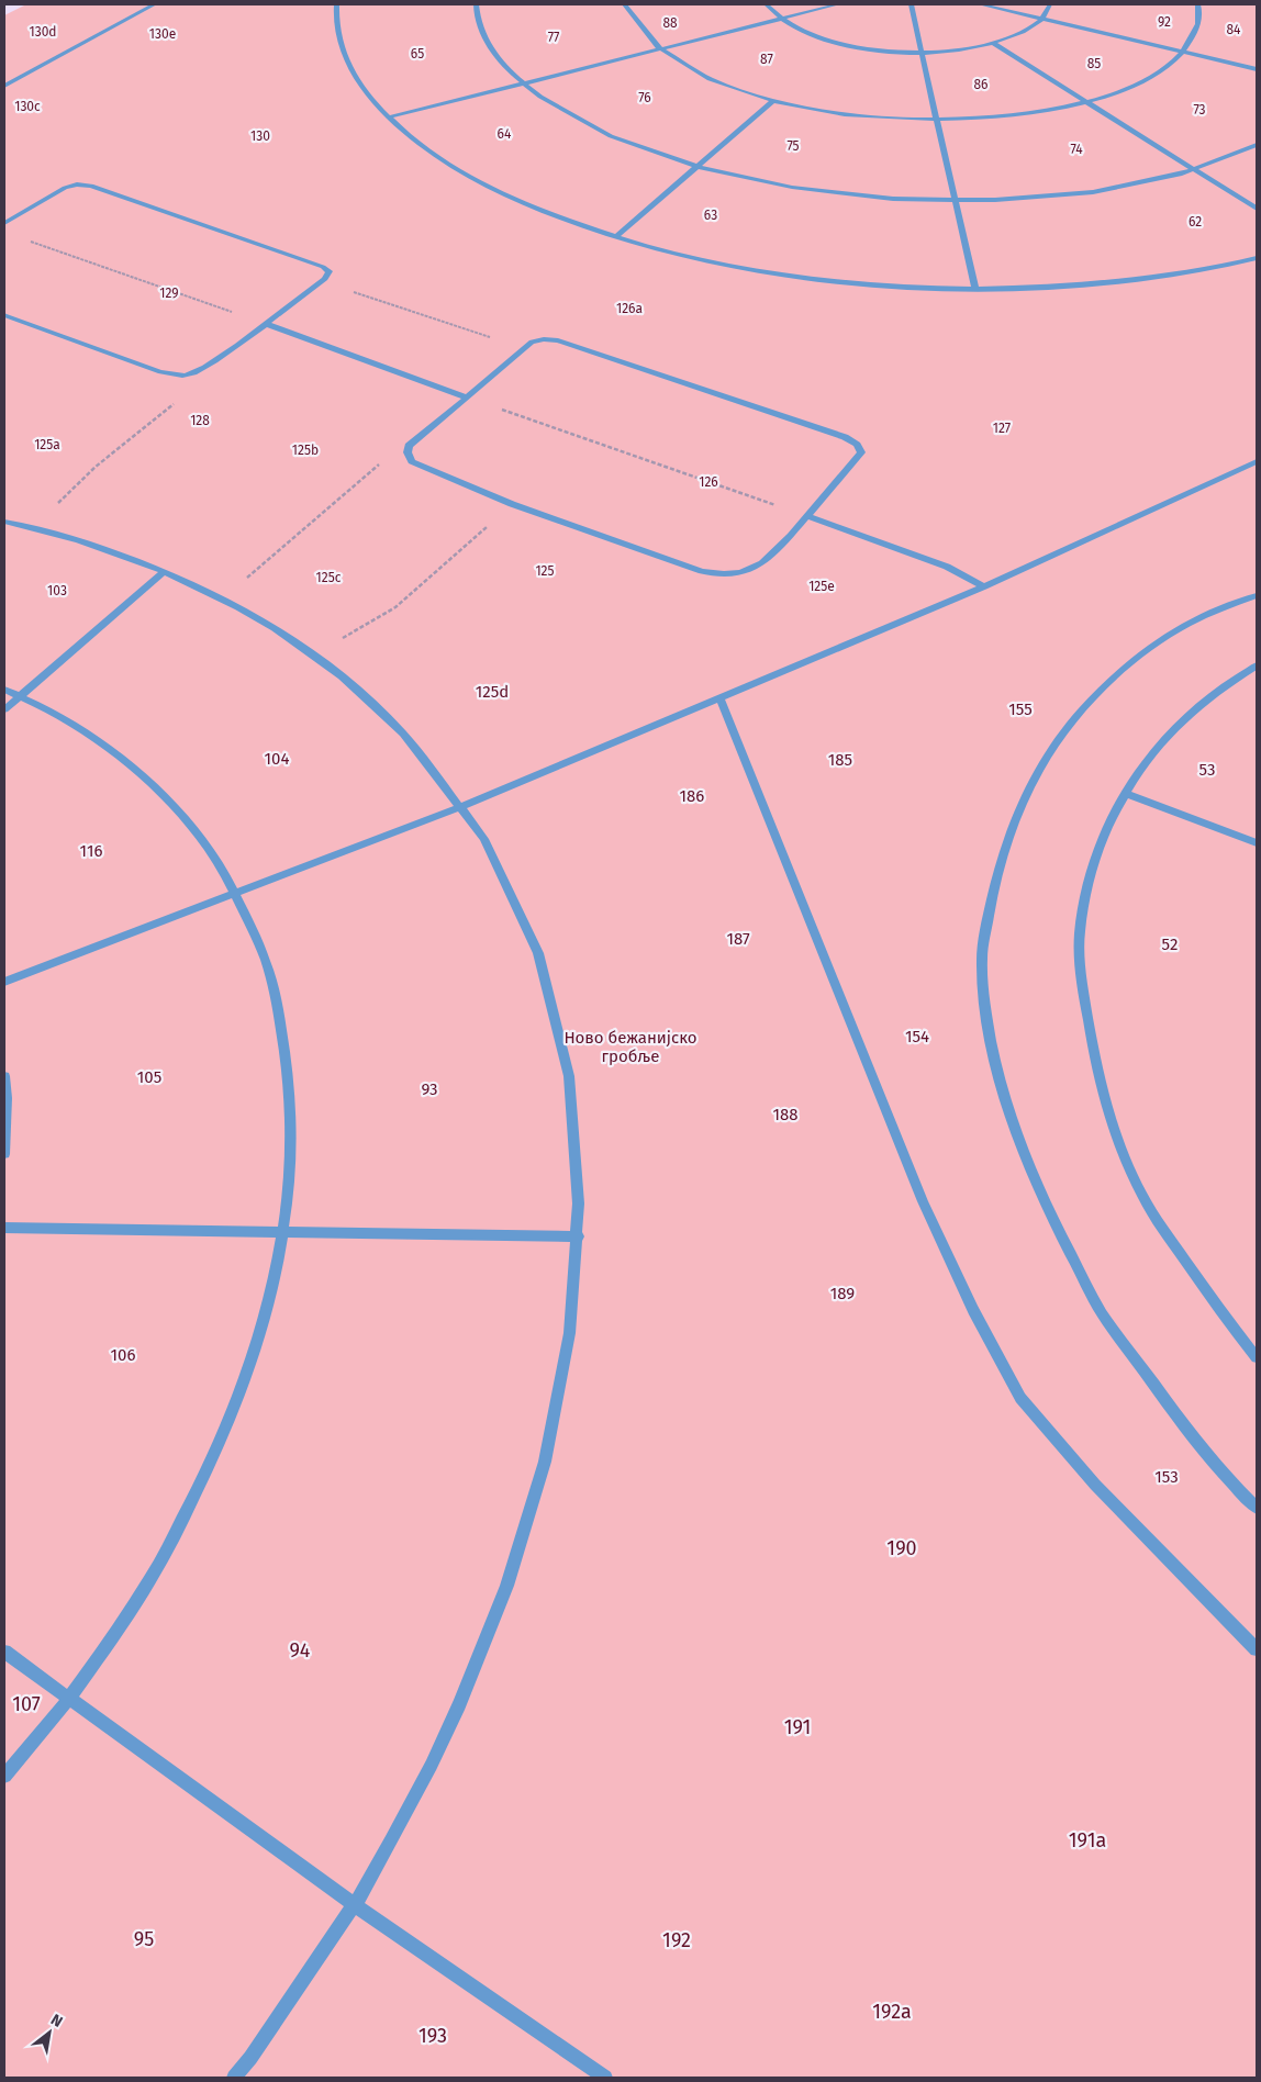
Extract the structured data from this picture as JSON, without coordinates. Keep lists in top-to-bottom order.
{
  "parks": [
    "92",
    "88",
    "84",
    "130d",
    "130e",
    "77",
    "65",
    "87",
    "85",
    "86",
    "76",
    "130c",
    "73",
    "64",
    "130",
    "75",
    "74",
    "63",
    "62",
    "129",
    "126a",
    "128",
    "127",
    "125a",
    "125b",
    "126",
    "125",
    "125c",
    "125e",
    "103",
    "125d",
    "155",
    "104",
    "185",
    "53",
    "186",
    "116",
    "187",
    "52",
    "154",
    "Ново бежанијско гробље",
    "105",
    "93",
    "188",
    "189",
    "106",
    "153",
    "190",
    "94",
    "107",
    "191",
    "191a",
    "95",
    "192",
    "192а",
    "193"
  ],
  "north": "top right"
}
